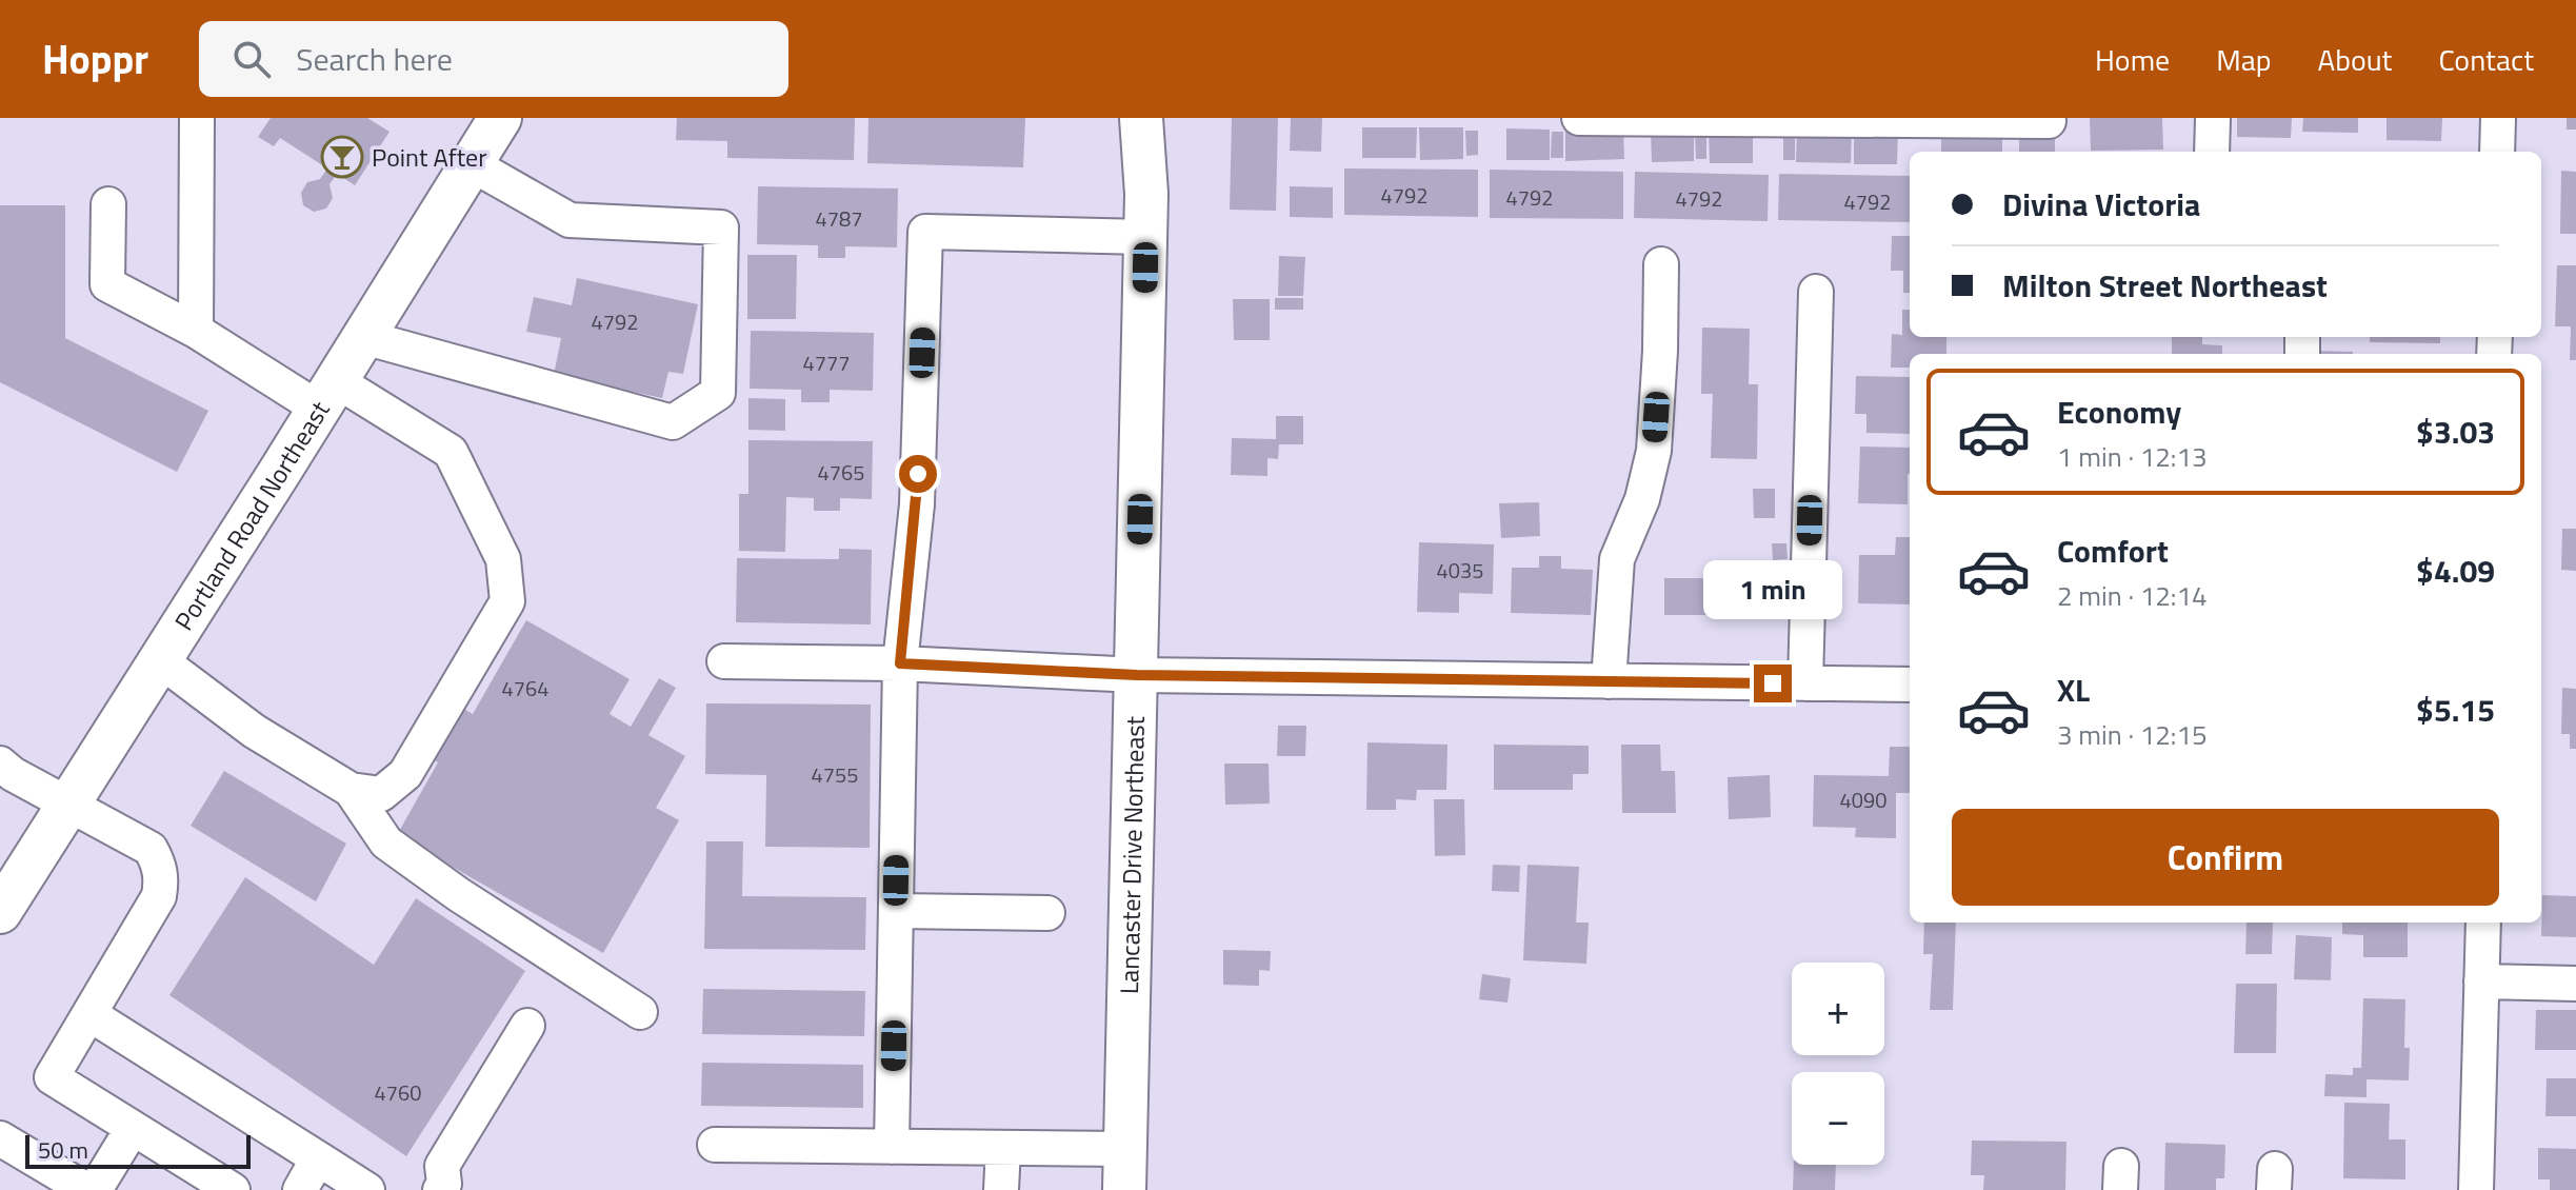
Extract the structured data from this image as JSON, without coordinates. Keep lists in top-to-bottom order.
{
  "streets": {
    "main road": ["Portland Road Northeast", "Lancaster Drive Northeast"]
  },
  "places": {
    "bar": ["Point After"]
  },
  "house_numbers": [
    "4792",
    "4792",
    "4792",
    "4792",
    "4787",
    "4792",
    "4777",
    "4765",
    "4035",
    "4764",
    "4755",
    "4090",
    "4760"
  ],
  "scale_bar": "50 m",
  "page": {
    "header": "Hoppr",
    "search": "Search here",
    "nav": [
      "Home",
      "Map",
      "About",
      "Contact"
    ],
    "banner": ["Divina Victoria", "Milton Street Northeast"],
    "list": [
      {
        "name": "Economy",
        "note": "1 min · 12:13",
        "value": "$3.03"
      },
      {
        "name": "Comfort",
        "note": "2 min · 12:14",
        "value": "$4.09"
      },
      {
        "name": "XL",
        "note": "3 min · 12:15",
        "value": "$5.15"
      }
    ],
    "bubble": "1 min",
    "buttons": "Confirm",
    "map_buttons": ["+", "−"],
    "scale": "50 m"
  }
}
